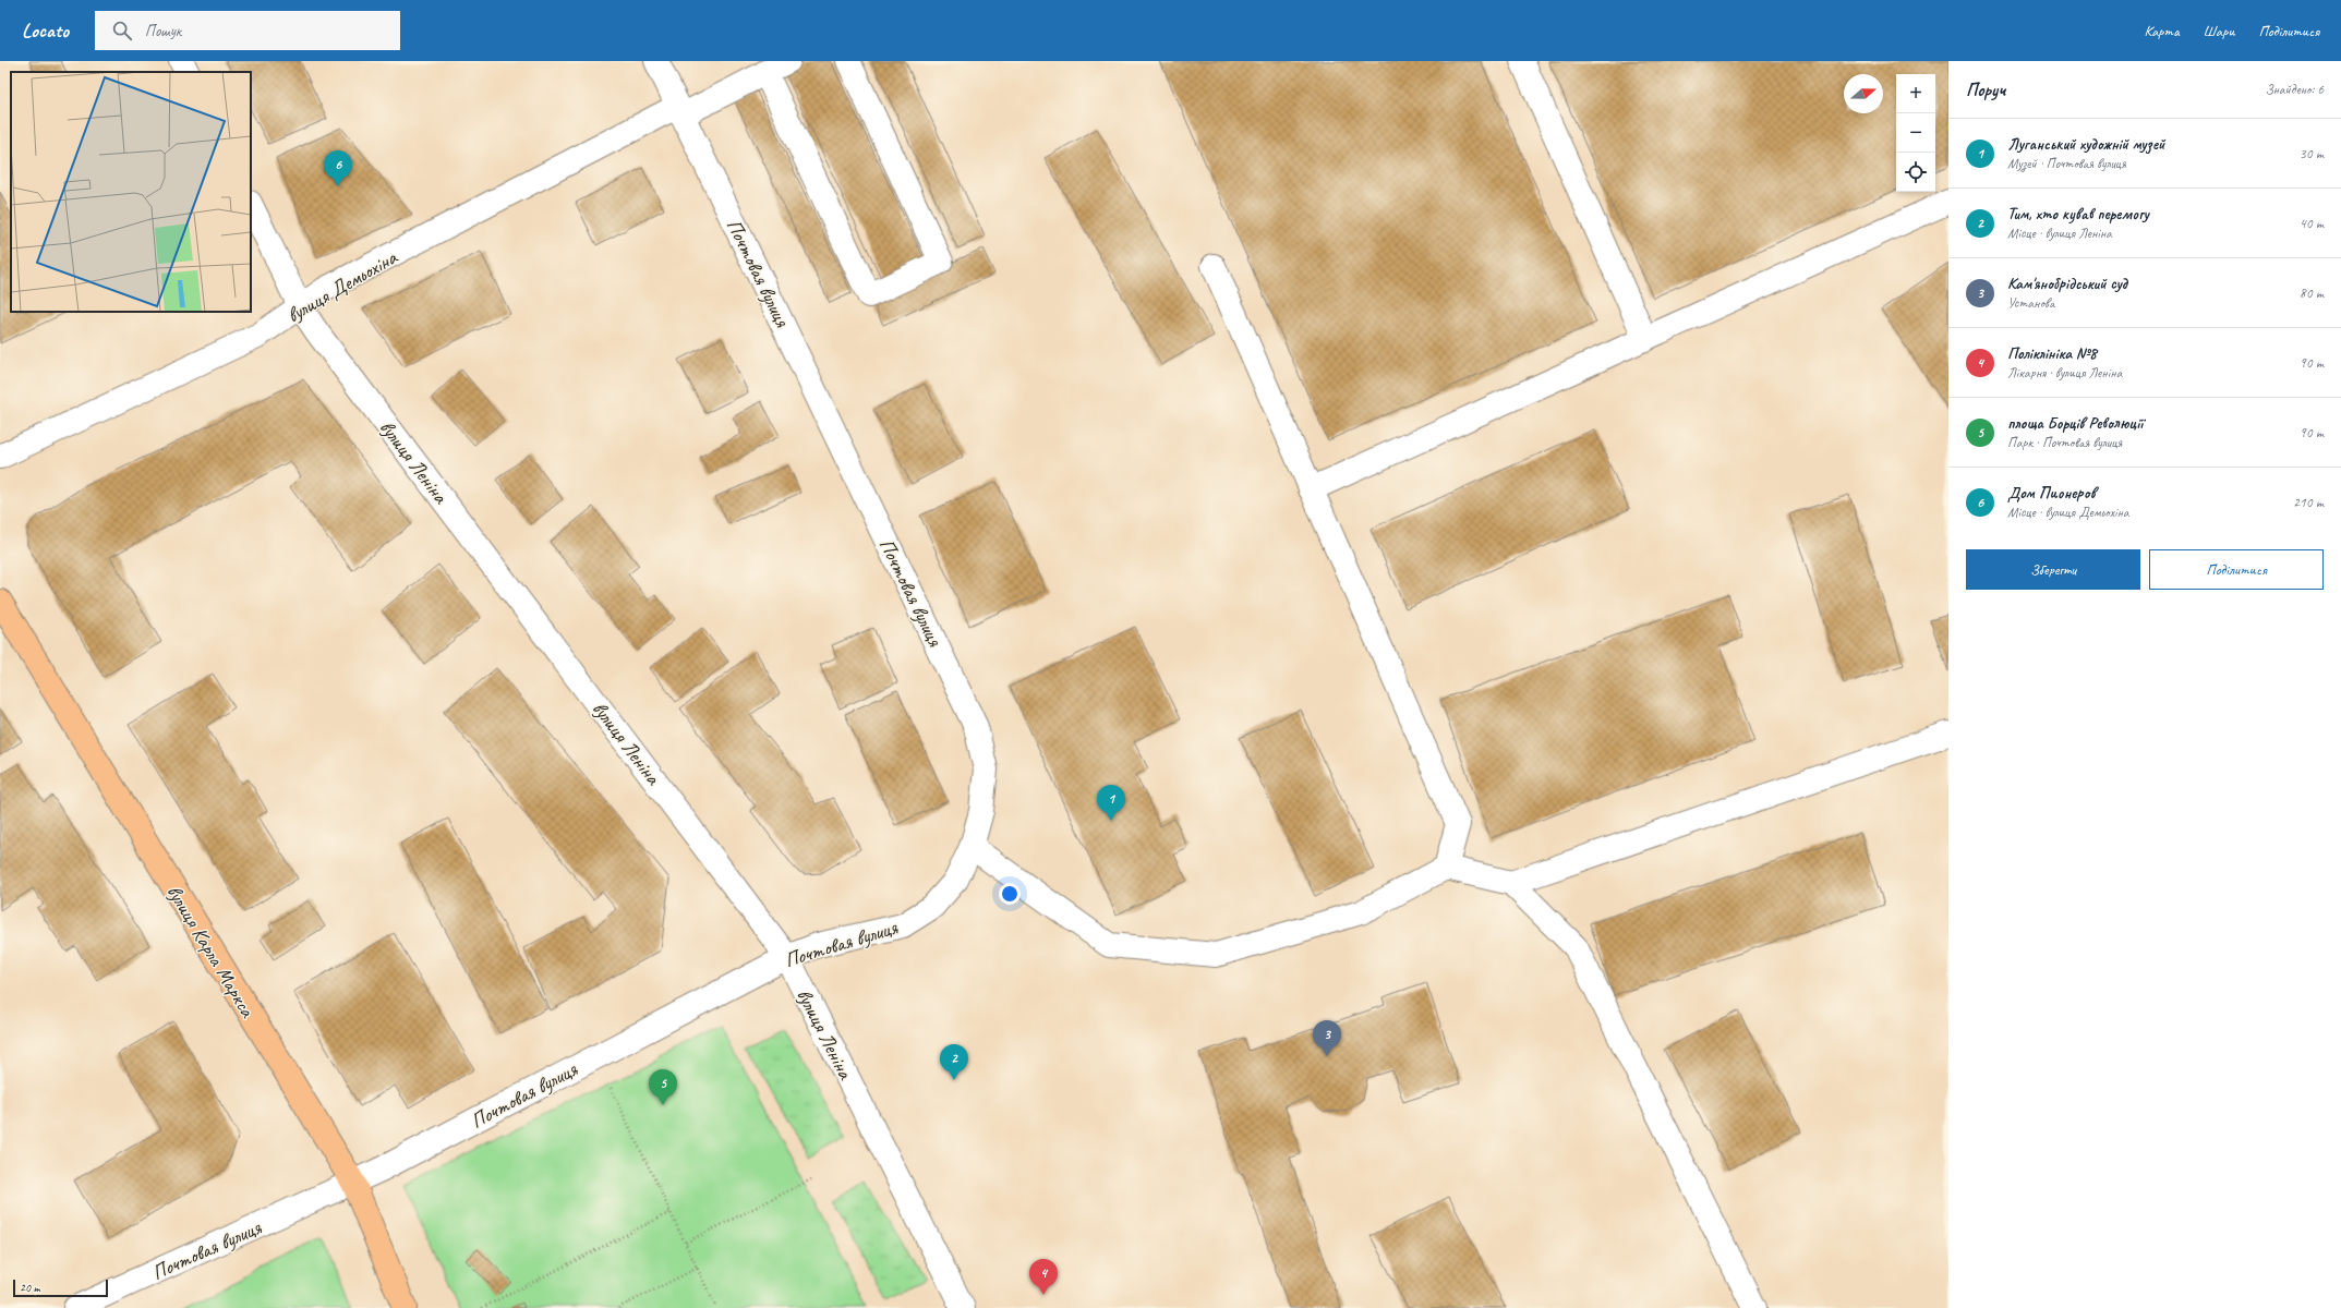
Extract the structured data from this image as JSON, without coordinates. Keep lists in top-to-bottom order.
{
  "streets": {
    "main road": ["вулиця Карла Маркса"],
    "street": ["Почтовая вулиця", "вулиця Демьохіна", "вулиця Леніна"]
  },
  "crossings": [
    ["Почтовая вулиця", "вулиця Демьохіна"],
    ["Почтовая вулиця", "вулиця Леніна"],
    ["Почтовая вулиця", "вулиця Карла Маркса"],
    ["вулиця Демьохіна", "вулиця Леніна"]
  ],
  "scale_bar": "20 m",
  "north": "right",
  "page": {
    "header": "Locato",
    "search": "Пошук",
    "nav": ["Карта", "Шари", "Поділитися"],
    "heading": ["Поруч", "Знайдено: 6"],
    "map_buttons": ["+", "−"],
    "list": [
      {
        "mark": "1",
        "name": "Луганський художній музей",
        "note": "Музей · Почтовая вулиця",
        "value": "30 m"
      },
      {
        "mark": "2",
        "name": "Тим, хто кував перемогу",
        "note": "Місце · вулиця Леніна",
        "value": "40 m"
      },
      {
        "mark": "3",
        "name": "Кам'янобрідський суд",
        "note": "Установа",
        "value": "80 m"
      },
      {
        "mark": "4",
        "name": "Поліклініка №8",
        "note": "Лікарня · вулиця Леніна",
        "value": "90 m"
      },
      {
        "mark": "5",
        "name": "площа Борців Революції",
        "note": "Парк · Почтовая вулиця",
        "value": "90 m"
      },
      {
        "mark": "6",
        "name": "Дом Пионеров",
        "note": "Місце · вулиця Демьохіна",
        "value": "210 m"
      }
    ],
    "pins": [
      "6",
      "1",
      "3",
      "2",
      "5",
      "4"
    ],
    "buttons": ["Зберегти", "Поділитися"],
    "scale": "20 m"
  }
}
